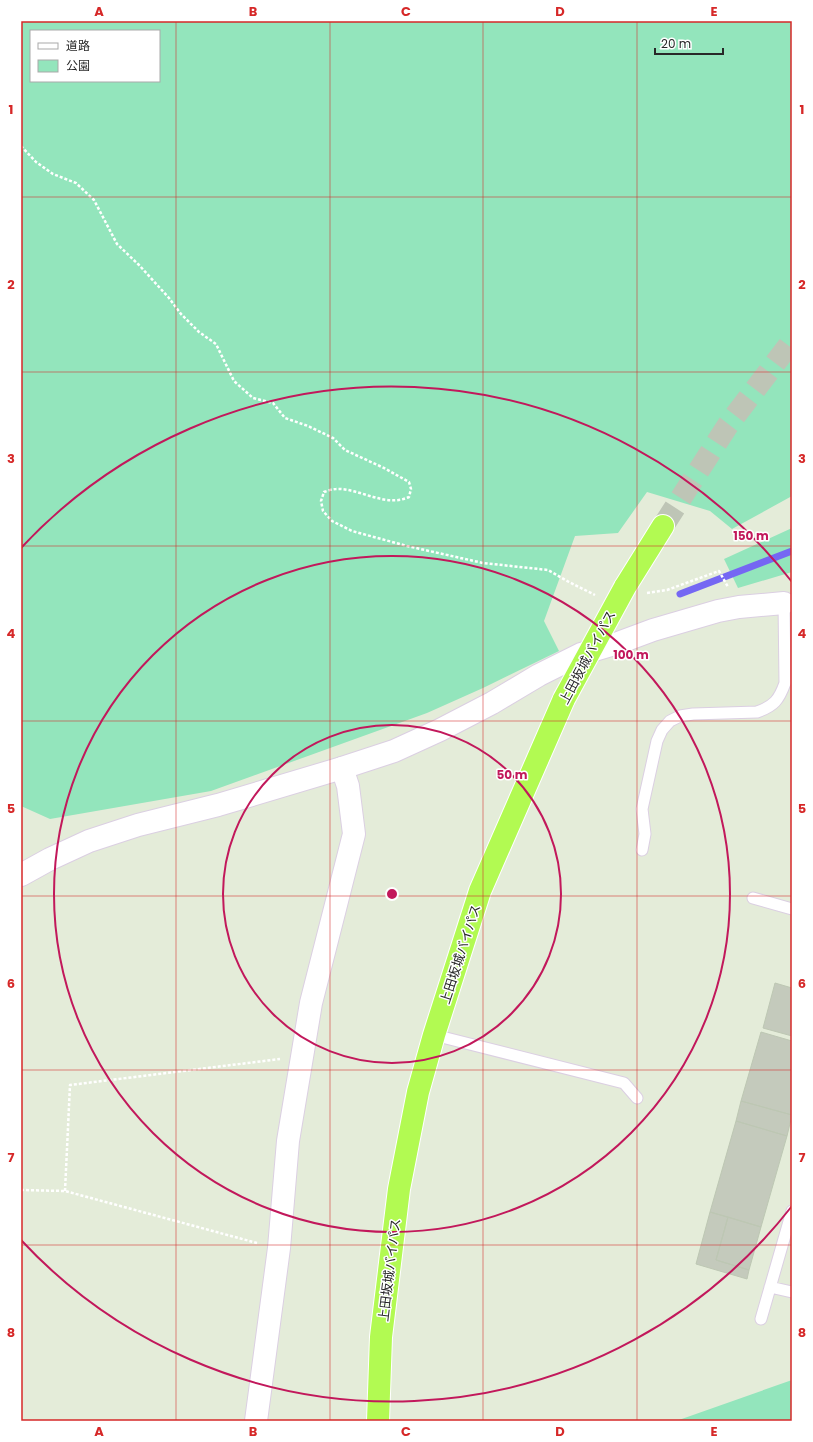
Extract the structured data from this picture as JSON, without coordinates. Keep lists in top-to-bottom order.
{
  "streets": {
    "highway": ["上田坂城バイパス"]
  },
  "legend": ["道路", "公園"],
  "scale_bar": "20 m",
  "grid": {
    "columns": [
      "A",
      "B",
      "C",
      "D",
      "E"
    ],
    "rows": [
      "1",
      "2",
      "3",
      "4",
      "5",
      "6",
      "7",
      "8"
    ]
  },
  "rings": ["150 m", "100 m", "50 m"]
}
